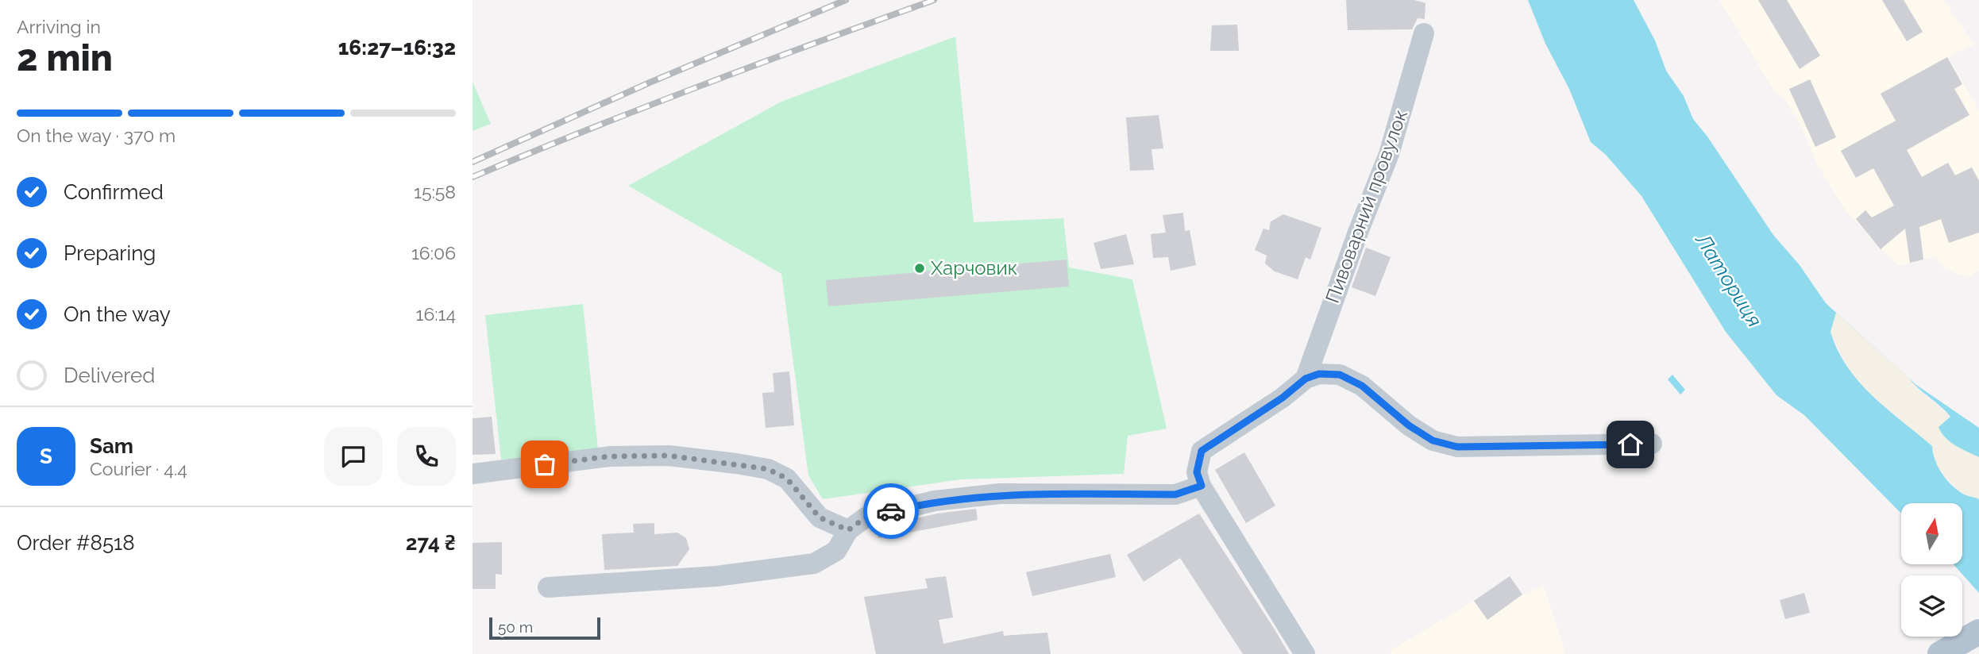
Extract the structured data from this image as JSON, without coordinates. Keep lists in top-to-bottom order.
{
  "streets": {
    "street": ["Пивоварний провулок"]
  },
  "water": ["Латориця"],
  "places": ["Харчовик"],
  "scale_bar": "50 m",
  "north": "top",
  "page": {
    "heading": ["2 min", "Arriving in", "16:27–16:32"],
    "panel": [
      "Sam",
      "Courier · 4.4",
      "Order #8518",
      "274 ₴"
    ],
    "bar": "On the way · 370 m",
    "list": [
      ["Confirmed", "15:58"],
      ["Preparing", "16:06"],
      ["On the way", "16:14"],
      "Delivered"
    ],
    "round": "S",
    "scale": "50 m"
  }
}
